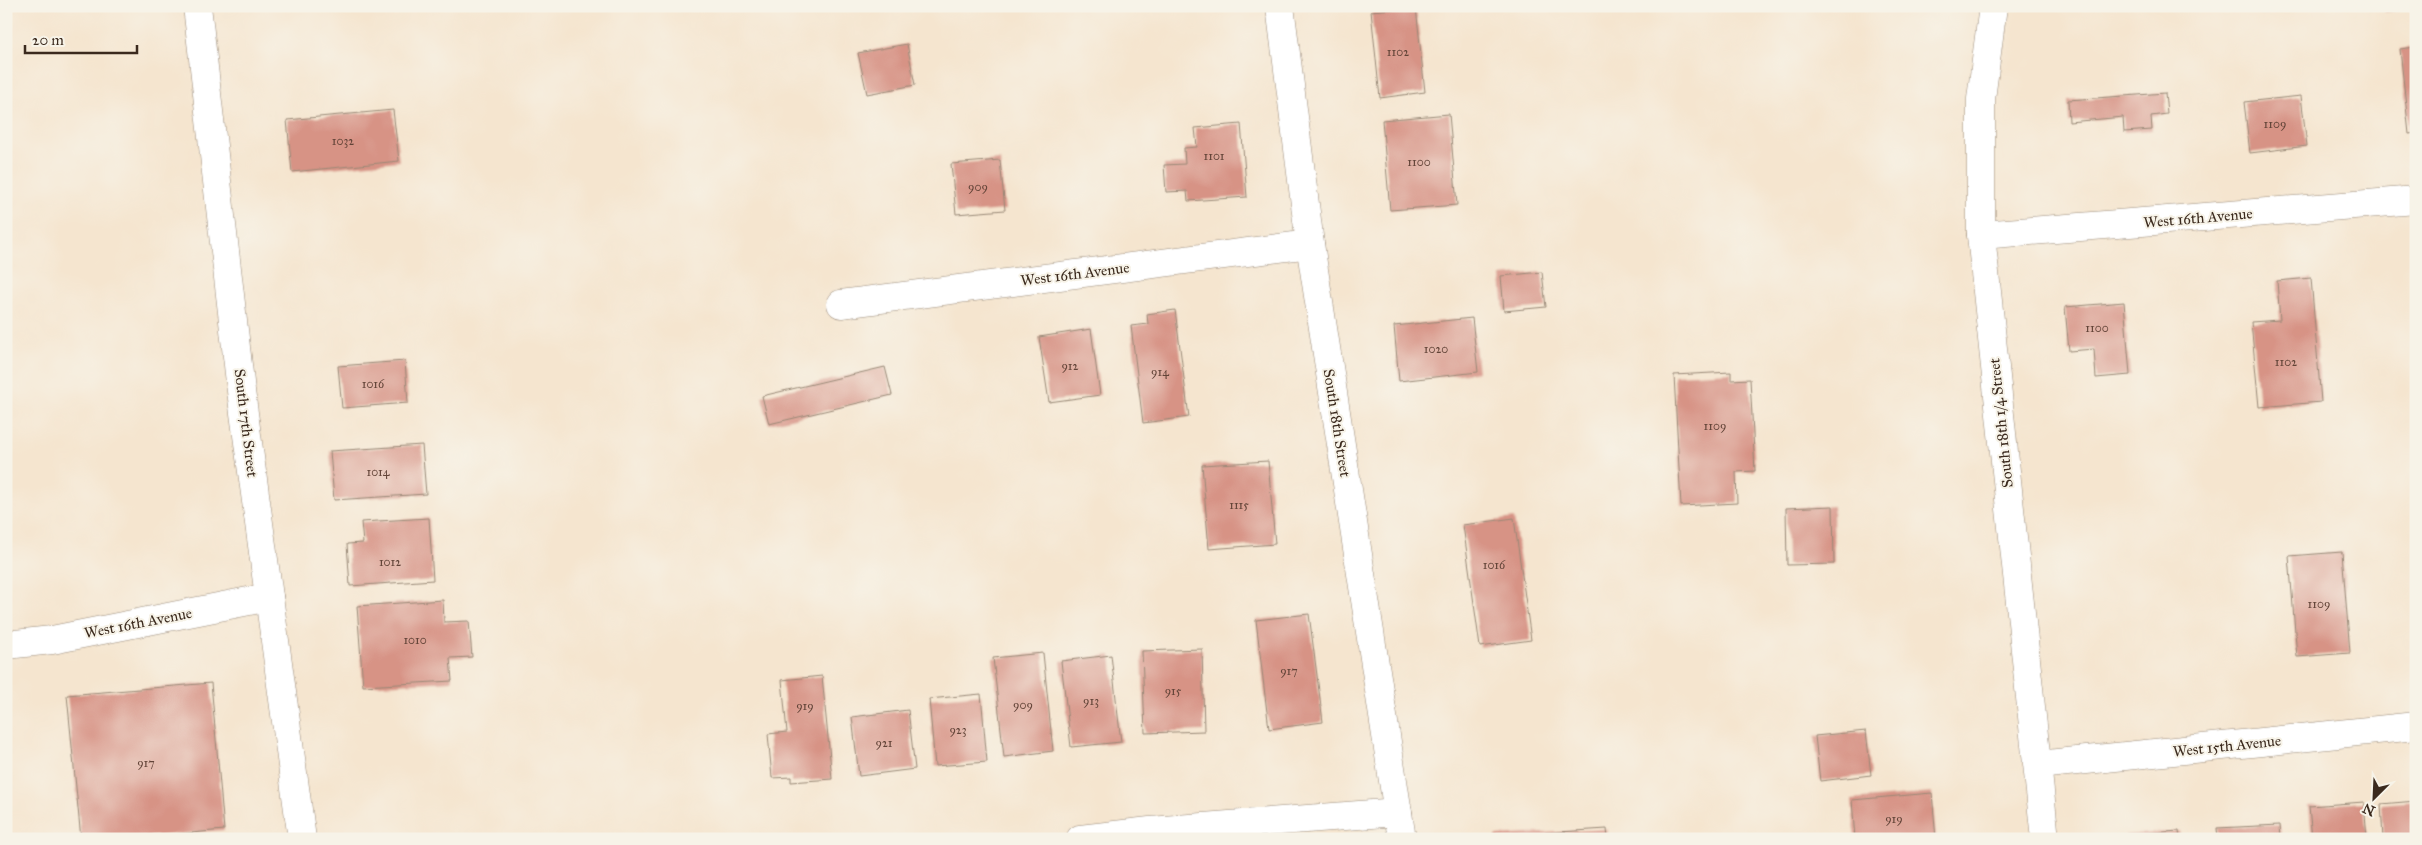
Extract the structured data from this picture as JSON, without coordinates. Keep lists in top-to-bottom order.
{
  "streets": {
    "street": [
      "West 16th Avenue",
      "South 17th Street",
      "South 18th Street",
      "South 18th 1/4 Street",
      "West 15th Avenue"
    ]
  },
  "crossings": [
    ["West 16th Avenue", "South 17th Street"],
    ["West 16th Avenue", "South 18th Street"],
    ["West 16th Avenue", "South 18th 1/4 Street"],
    ["South 18th 1/4 Street", "West 15th Avenue"]
  ],
  "house_numbers": [
    "1102",
    "1109",
    "1032",
    "1101",
    "1100",
    "909",
    "1100",
    "1020",
    "1102",
    "912",
    "914",
    "1016",
    "1109",
    "1014",
    "1115",
    "1012",
    "1016",
    "1109",
    "1010",
    "917",
    "915",
    "913",
    "909",
    "919",
    "923",
    "921",
    "917",
    "919"
  ],
  "scale_bar": "20 m",
  "north": "bottom left"
}
